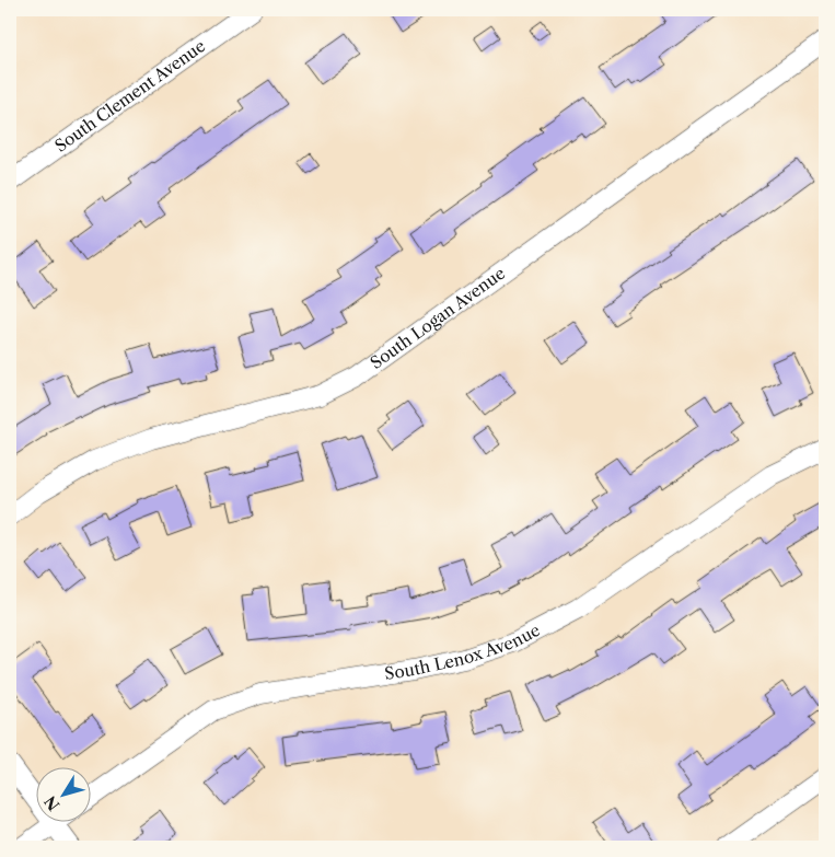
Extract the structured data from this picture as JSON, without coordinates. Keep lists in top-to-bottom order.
{
  "streets": {
    "street": ["South Clement Avenue", "South Logan Avenue", "South Lenox Avenue"]
  },
  "north": "bottom left"
}
